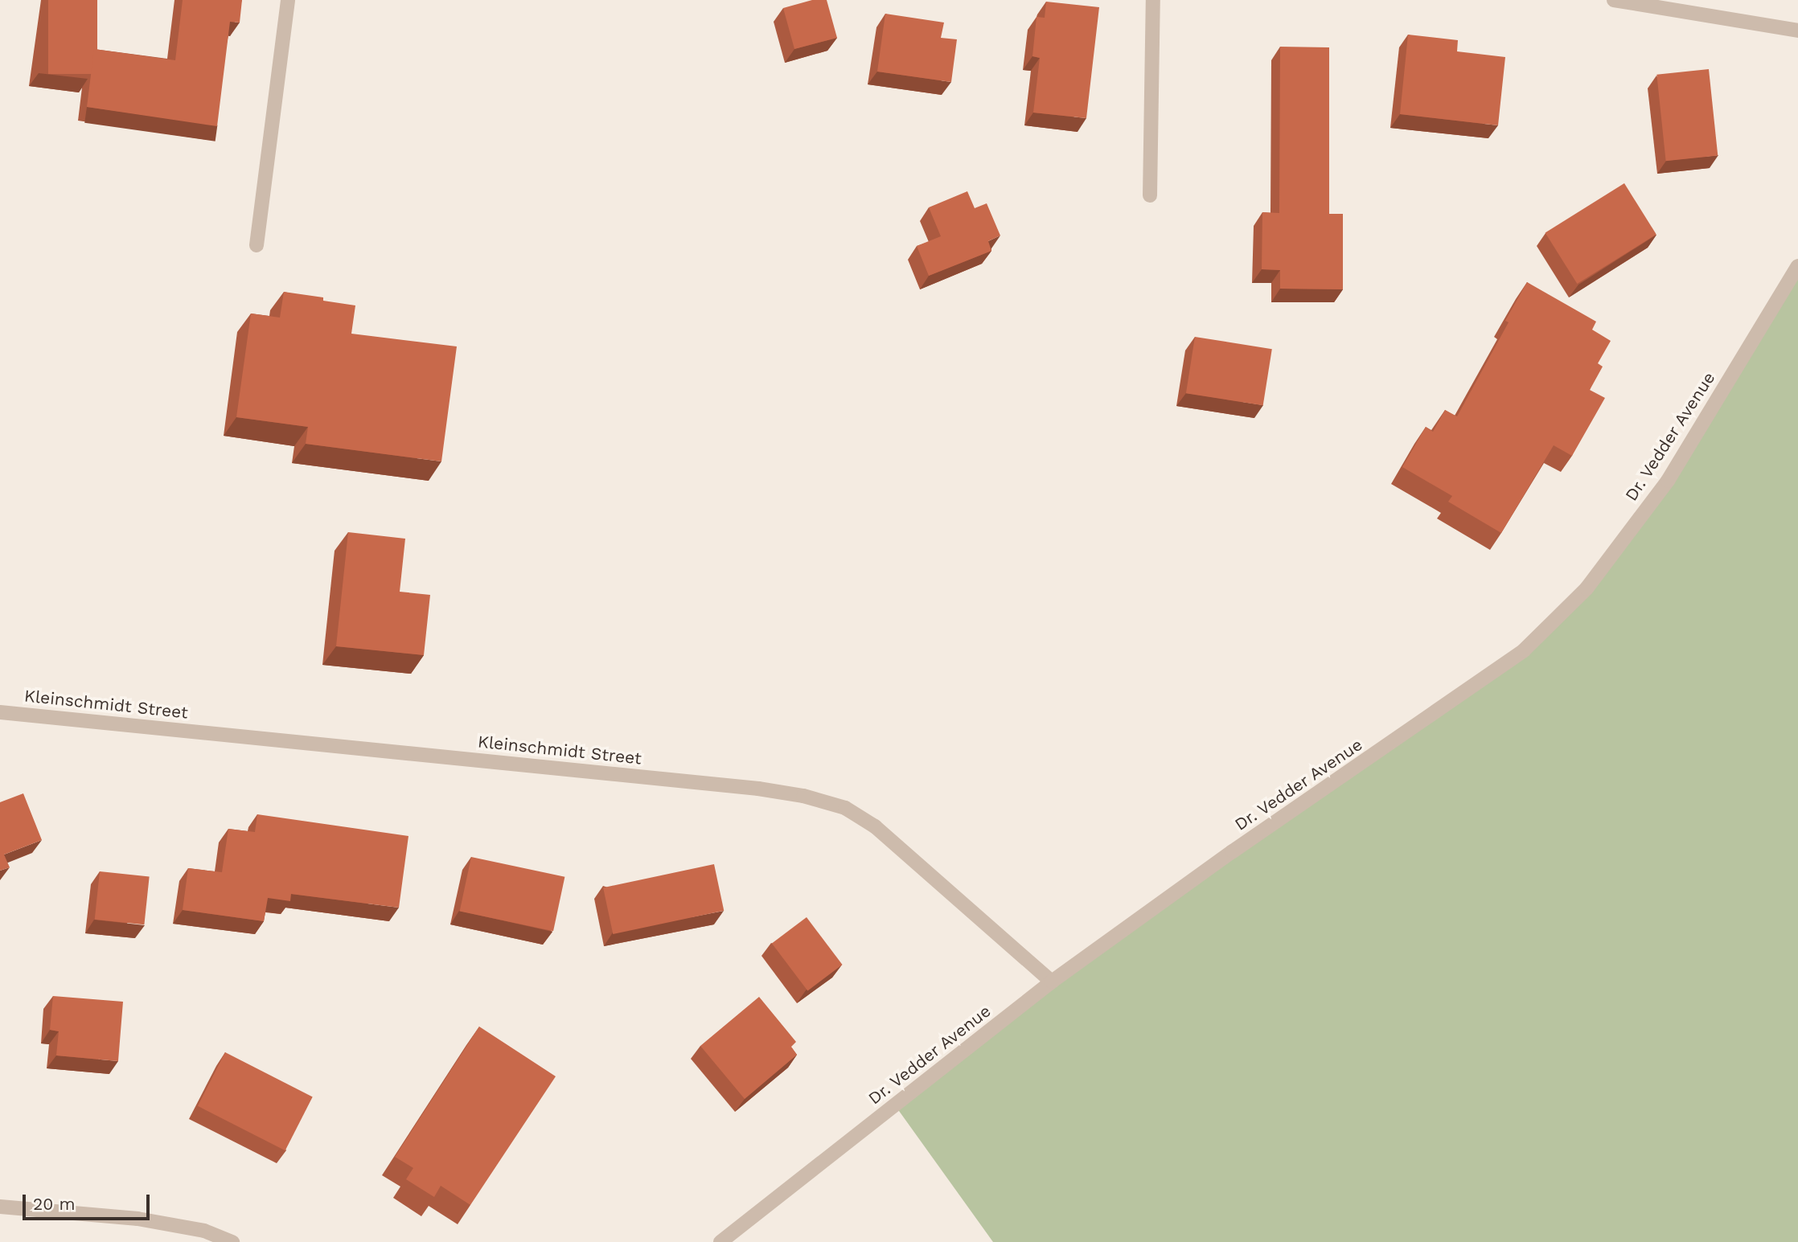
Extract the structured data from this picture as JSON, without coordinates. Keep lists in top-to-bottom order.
{
  "streets": {
    "street": ["Dr. Vedder Avenue", "Kleinschmidt Street"]
  },
  "crossings": [
    ["Dr. Vedder Avenue", "Kleinschmidt Street"]
  ],
  "scale_bar": "20 m"
}
